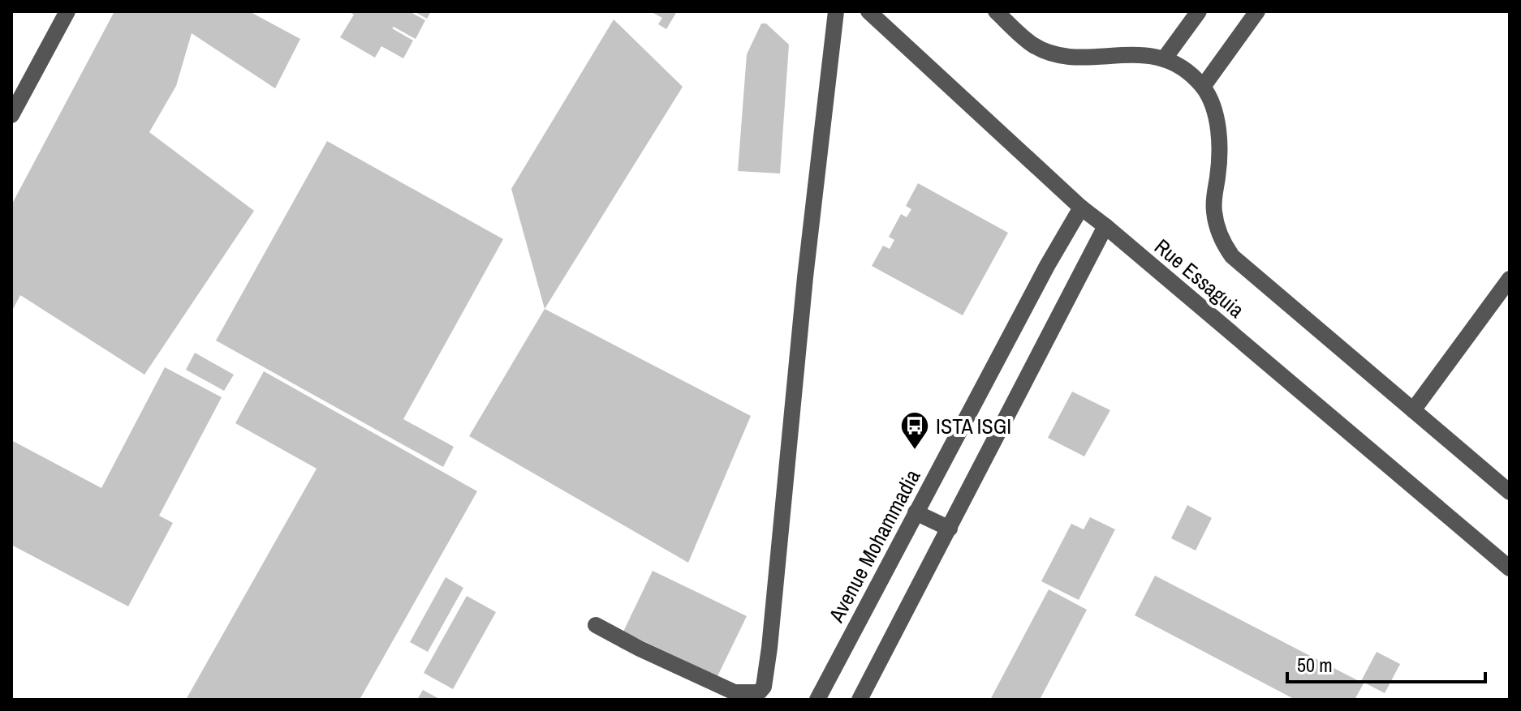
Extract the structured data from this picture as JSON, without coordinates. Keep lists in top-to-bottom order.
{
  "streets": {
    "street": ["Rue Essaguia", "Avenue Mohammadia"]
  },
  "crossings": [
    ["Rue Essaguia", "Avenue Mohammadia"]
  ],
  "places": {
    "bus stop": ["ISTA ISGI"]
  },
  "scale_bar": "50 m"
}
